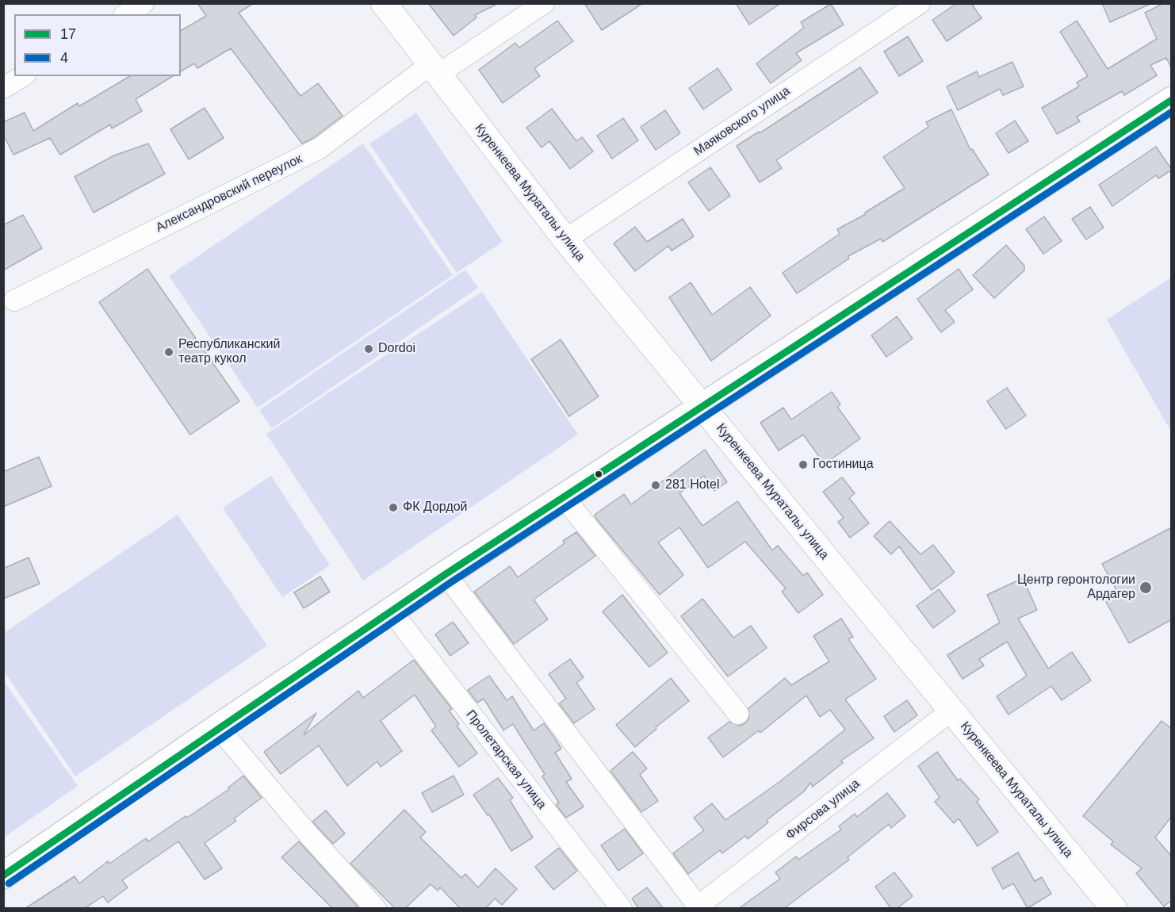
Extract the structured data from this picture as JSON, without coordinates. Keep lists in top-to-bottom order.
{
  "streets": {
    "street": [
      "Маяковского улица",
      "Куренкеева Мураталы улица",
      "Александровский переулок",
      "Пролетарская улица",
      "Фирсова улица"
    ]
  },
  "crossings": [
    ["Маяковского улица", "Куренкеева Мураталы улица"],
    ["Куренкеева Мураталы улица", "Александровский переулок"],
    ["Куренкеева Мураталы улица", "Фирсова улица"]
  ],
  "places": [
    "Dordoi",
    "Республиканский театр кукол",
    "Гостиница",
    "281 Hotel",
    "ФК Дордой",
    "Центр геронтологии Ардагер"
  ],
  "lines": ["transit line 17", "transit line 4"],
  "legend": ["17", "4"]
}
